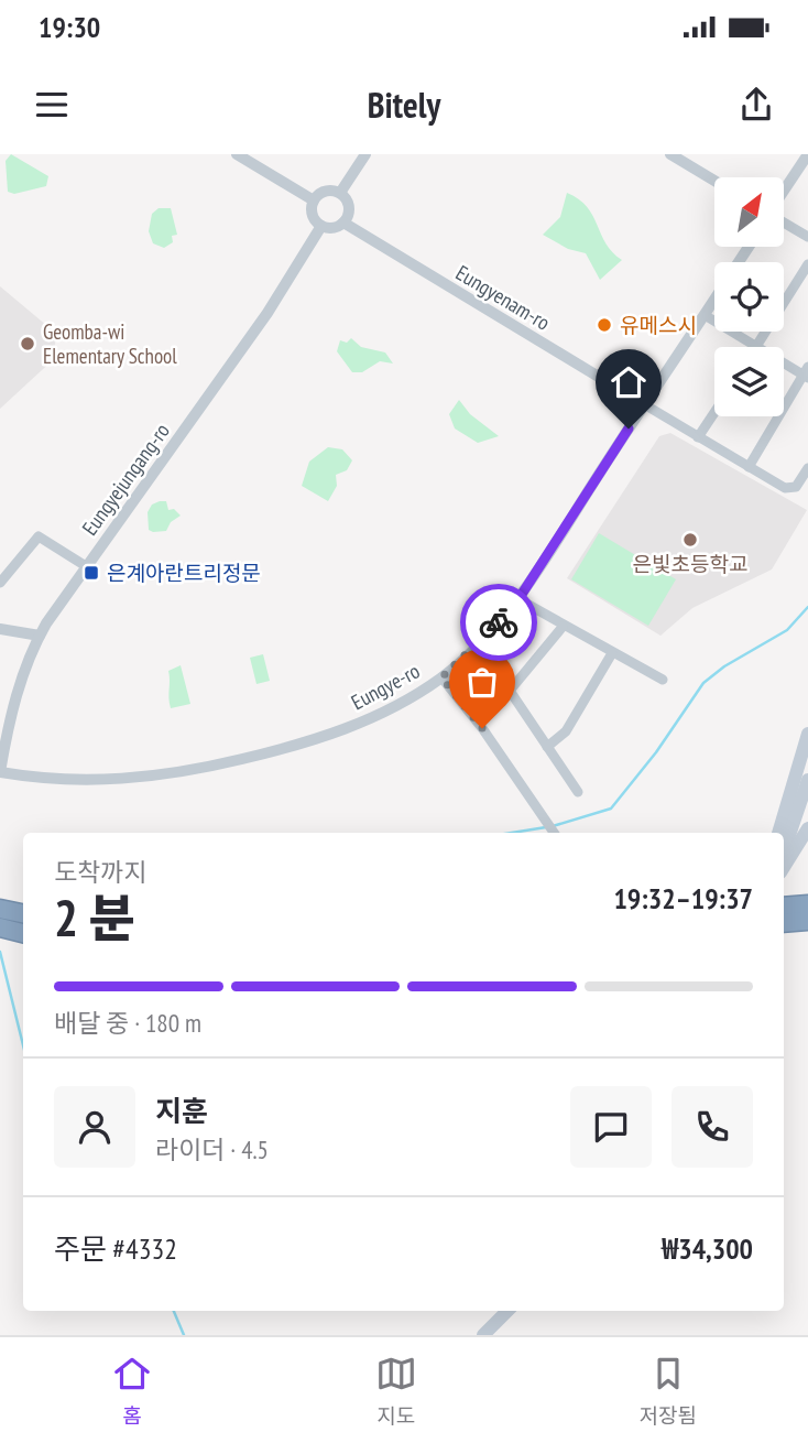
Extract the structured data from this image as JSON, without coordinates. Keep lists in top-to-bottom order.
{
  "streets": {
    "street": ["Eungyenam-ro", "Eungyejungang-ro", "Eungye-ro"]
  },
  "crossings": [
    ["Eungyenam-ro", "Eungyejungang-ro"],
    ["Eungyenam-ro", "Eungye-ro"],
    ["Eungyejungang-ro", "Eungye-ro"]
  ],
  "places": {
    "other": ["유메스시", "Geomba-wi Elementary School", "은빛초등학교"],
    "transit": ["은계아란트리정문"]
  },
  "north": "top right",
  "page": {
    "status": "19:30",
    "header": "Bitely",
    "heading": ["2 분", "도착까지", "19:32–19:37"],
    "panel": [
      "지훈",
      "라이더 · 4.5",
      "주문 #4332",
      "₩34,300"
    ],
    "bar": "배달 중 · 180 m",
    "tabs": ["홈", "지도", "저장됨"]
  }
}
